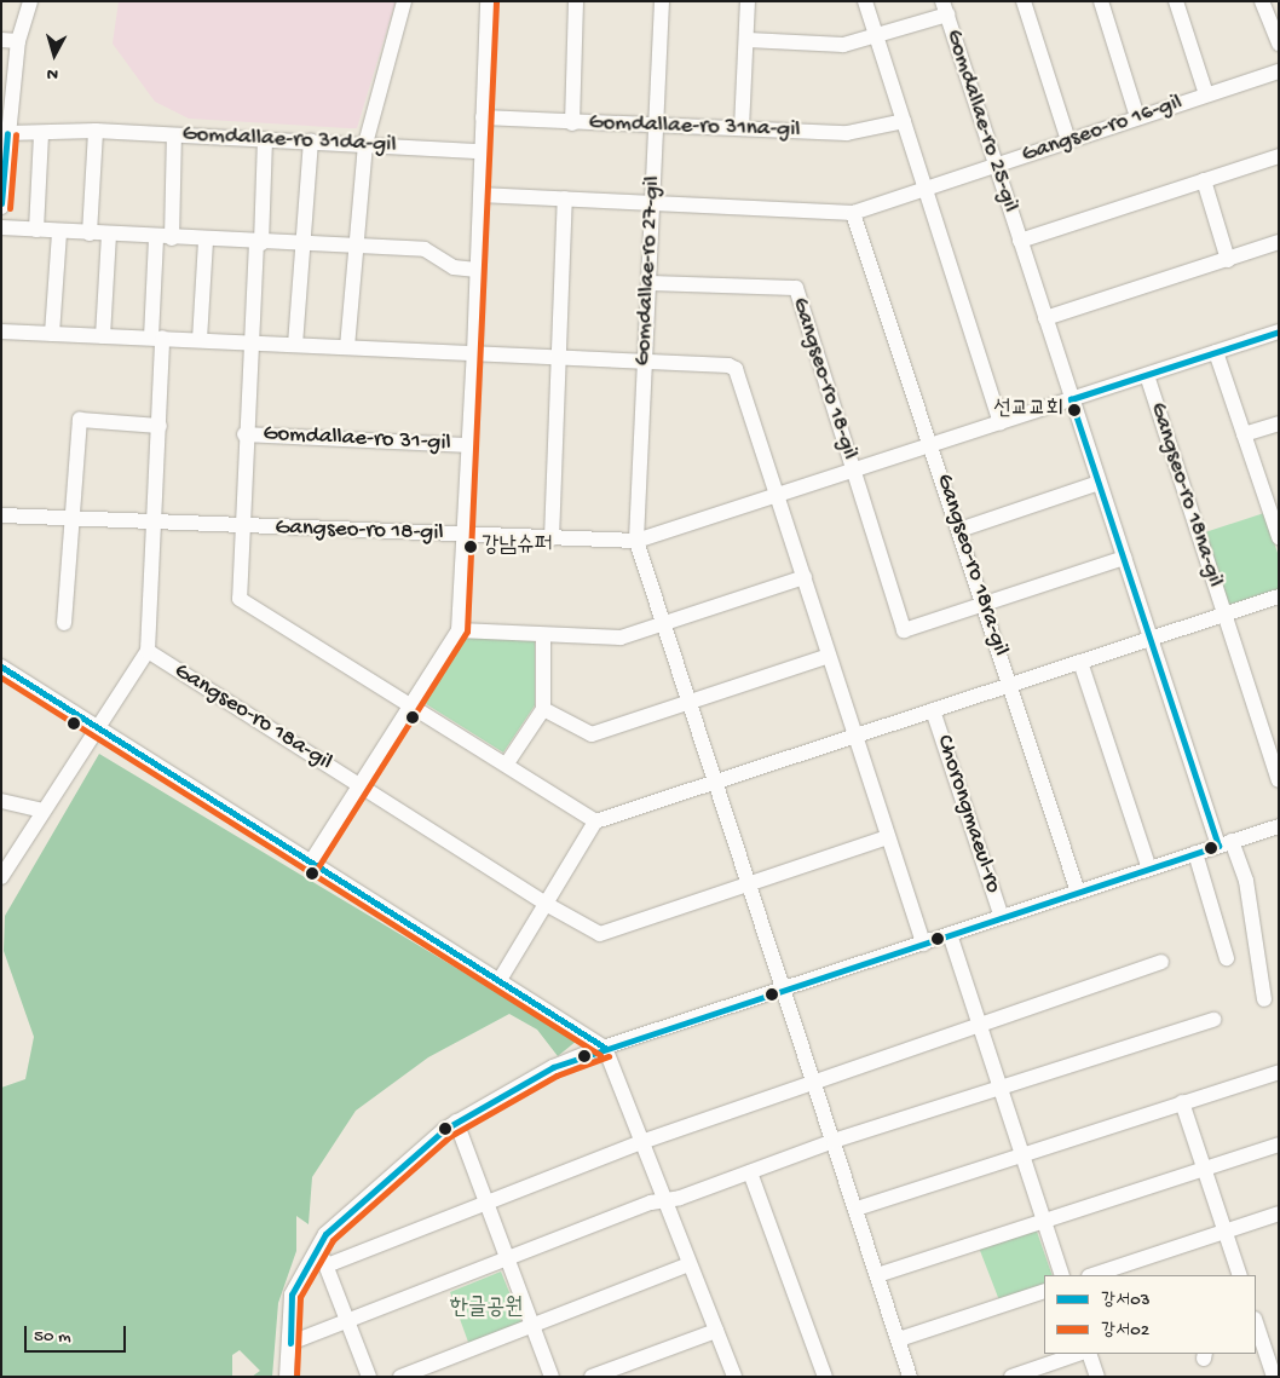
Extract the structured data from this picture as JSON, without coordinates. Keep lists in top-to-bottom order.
{
  "streets": {
    "street": [
      "Gomdallae-ro 25-gil",
      "Gomdallae-ro 31na-gil",
      "Gangseo-ro 16-gil",
      "Gomdallae-ro 31da-gil",
      "Gomdallae-ro 27-gil",
      "Gangseo-ro 18-gil",
      "Gomdallae-ro 31-gil",
      "Gangseo-ro 18na-gil",
      "Gangseo-ro 18ra-gil",
      "Gangseo-ro 18a-gil",
      "Chorongmaeul-ro"
    ]
  },
  "crossings": [
    ["Gomdallae-ro 25-gil", "Gangseo-ro 16-gil"],
    ["Gomdallae-ro 25-gil", "Gangseo-ro 18-gil"],
    ["Gomdallae-ro 25-gil", "Gangseo-ro 18na-gil"],
    ["Gomdallae-ro 25-gil", "Chorongmaeul-ro"],
    ["Gomdallae-ro 31na-gil", "Gomdallae-ro 27-gil"],
    ["Gomdallae-ro 31na-gil", "Gomdallae-ro 31-gil"],
    ["Gangseo-ro 16-gil", "Gomdallae-ro 27-gil"],
    ["Gangseo-ro 16-gil", "Gomdallae-ro 31-gil"],
    ["Gomdallae-ro 31da-gil", "Gomdallae-ro 31-gil"],
    ["Gomdallae-ro 27-gil", "Gangseo-ro 18-gil"],
    ["Gangseo-ro 18-gil", "Gomdallae-ro 31-gil"],
    ["Gangseo-ro 18-gil", "Gangseo-ro 18na-gil"],
    ["Gangseo-ro 18-gil", "Gangseo-ro 18ra-gil"],
    ["Gangseo-ro 18na-gil", "Gangseo-ro 18ra-gil"],
    ["Gangseo-ro 18ra-gil", "Chorongmaeul-ro"]
  ],
  "parks": ["한글공원"],
  "places": ["선교교회", "강남슈퍼"],
  "lines": ["transit line 강서02", "transit line 강서03"],
  "legend": ["강서03", "강서02"],
  "scale_bar": "50 m",
  "north": "bottom"
}
